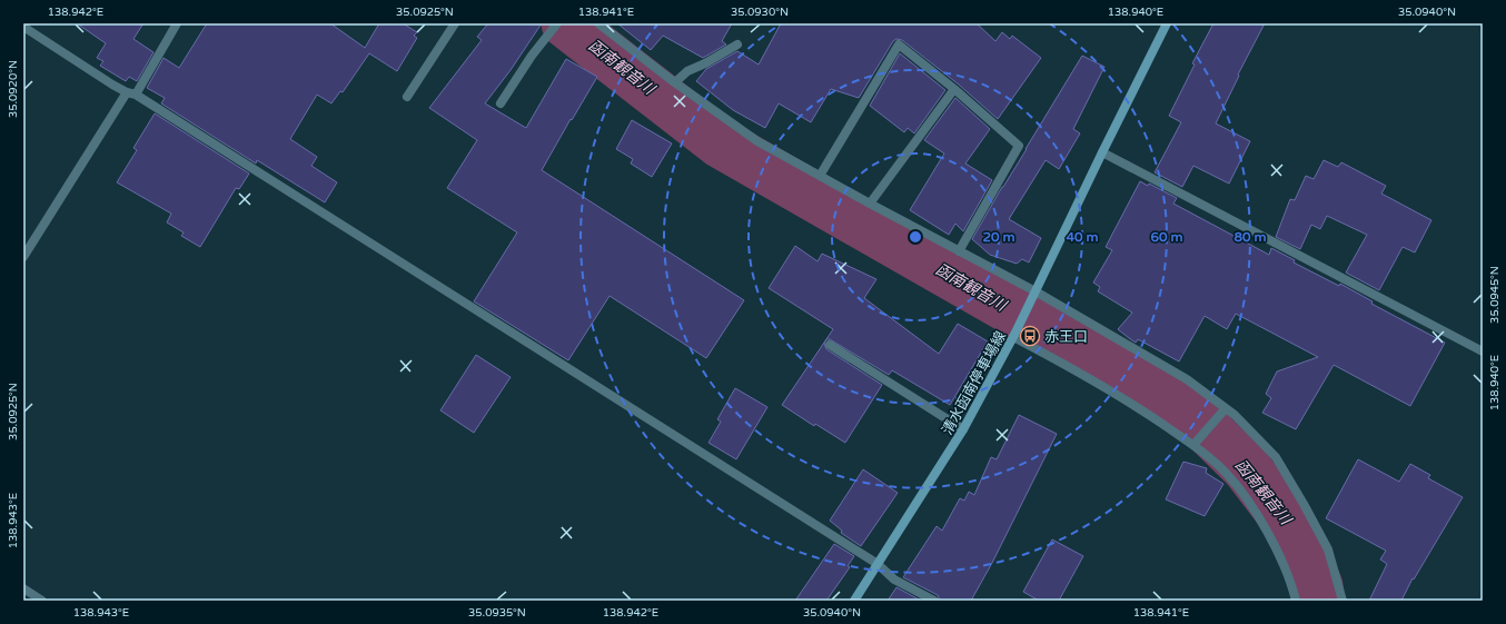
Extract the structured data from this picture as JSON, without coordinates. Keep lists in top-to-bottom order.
{
  "streets": {
    "main road": ["清水函南停車場線"]
  },
  "water": ["函南観音川"],
  "places": {
    "bus stop": ["赤王口"]
  },
  "coordinates": [
    "138.942°E",
    "35.0925°N",
    "138.941°E",
    "35.0930°N",
    "138.940°E",
    "35.0940°N",
    "35.0920°N",
    "35.0945°N",
    "138.943°E",
    "35.0935°N"
  ],
  "rings": [
    "20 m",
    "40 m",
    "60 m",
    "80 m"
  ]
}
